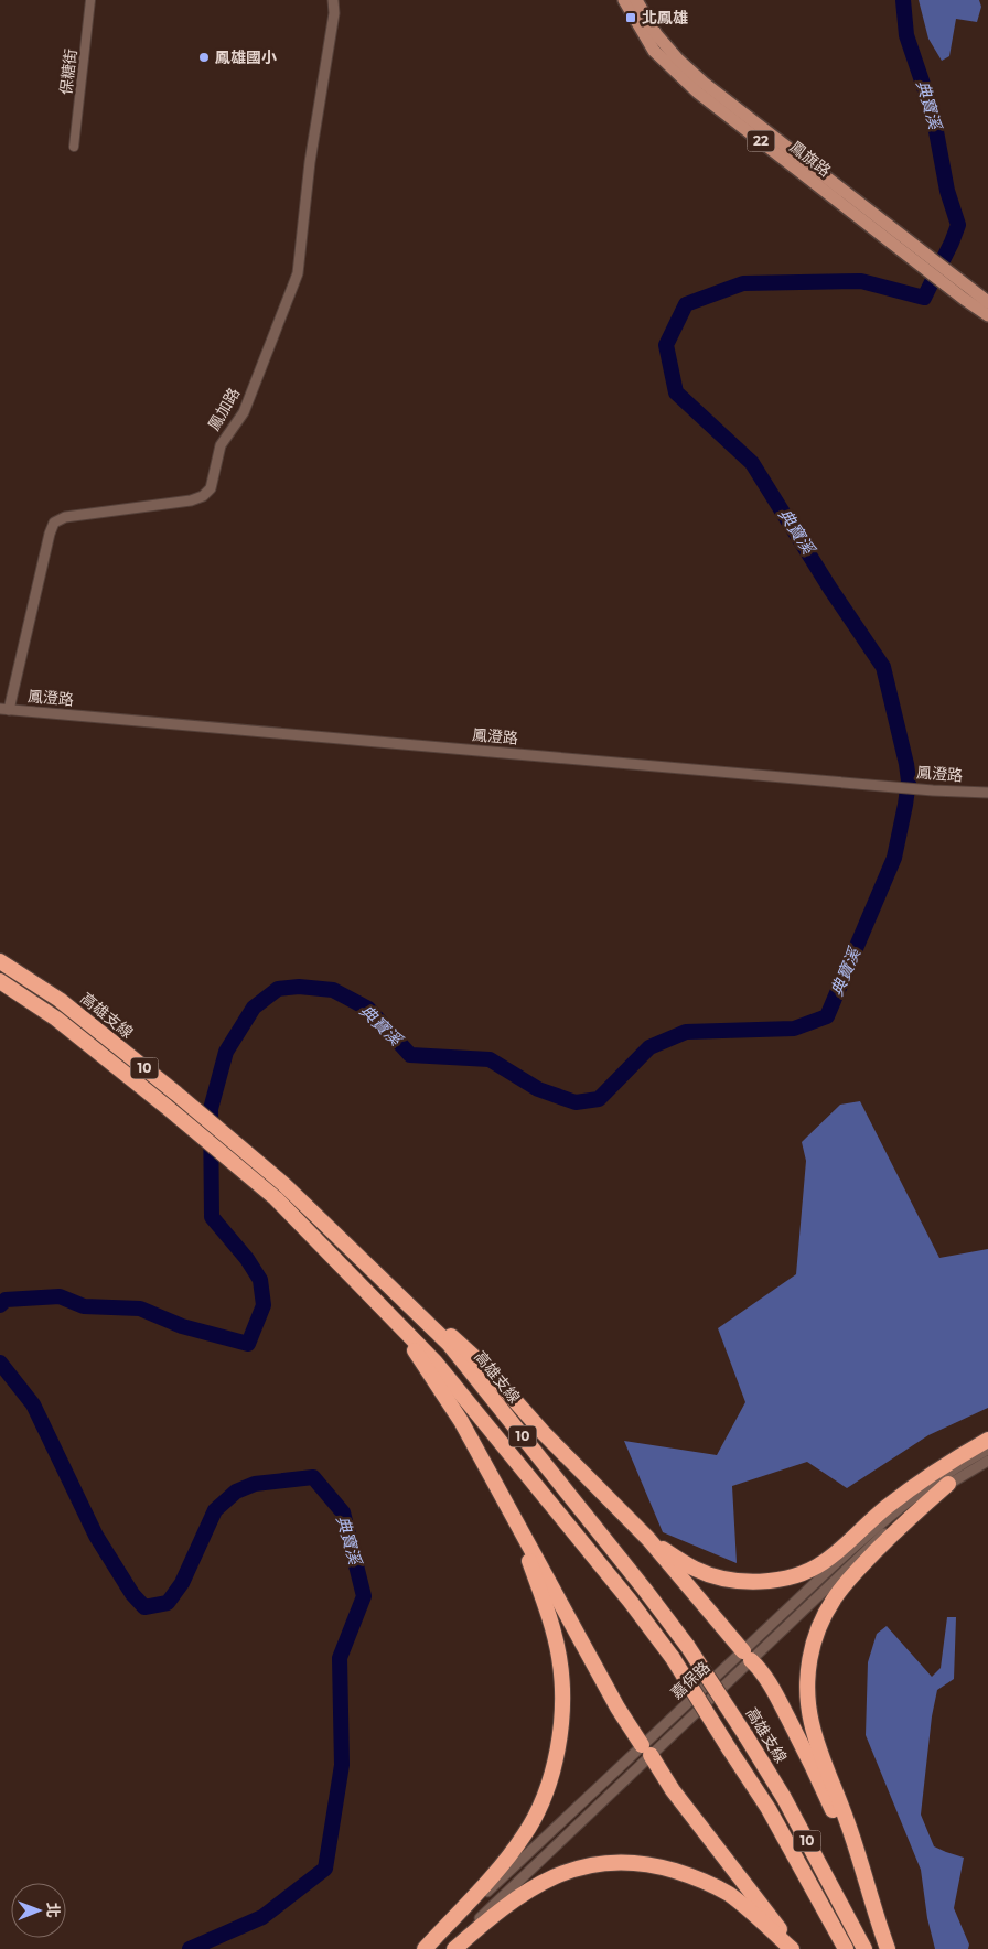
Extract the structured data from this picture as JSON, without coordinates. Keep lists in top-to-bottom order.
{
  "streets": {
    "highway": ["高雄支線", "10"],
    "main road": ["22", "鳳旗路"],
    "street": [
      "保糖街",
      "鳳加路",
      "鳳澄路",
      "嘉保路"
    ]
  },
  "crossings": [
    ["22", "鳳旗路"],
    ["鳳加路", "鳳澄路"]
  ],
  "water": ["典寶溪"],
  "places": {
    "transit": ["北鳳雄"],
    "other": ["鳳雄國小"]
  },
  "north": "right"
}
